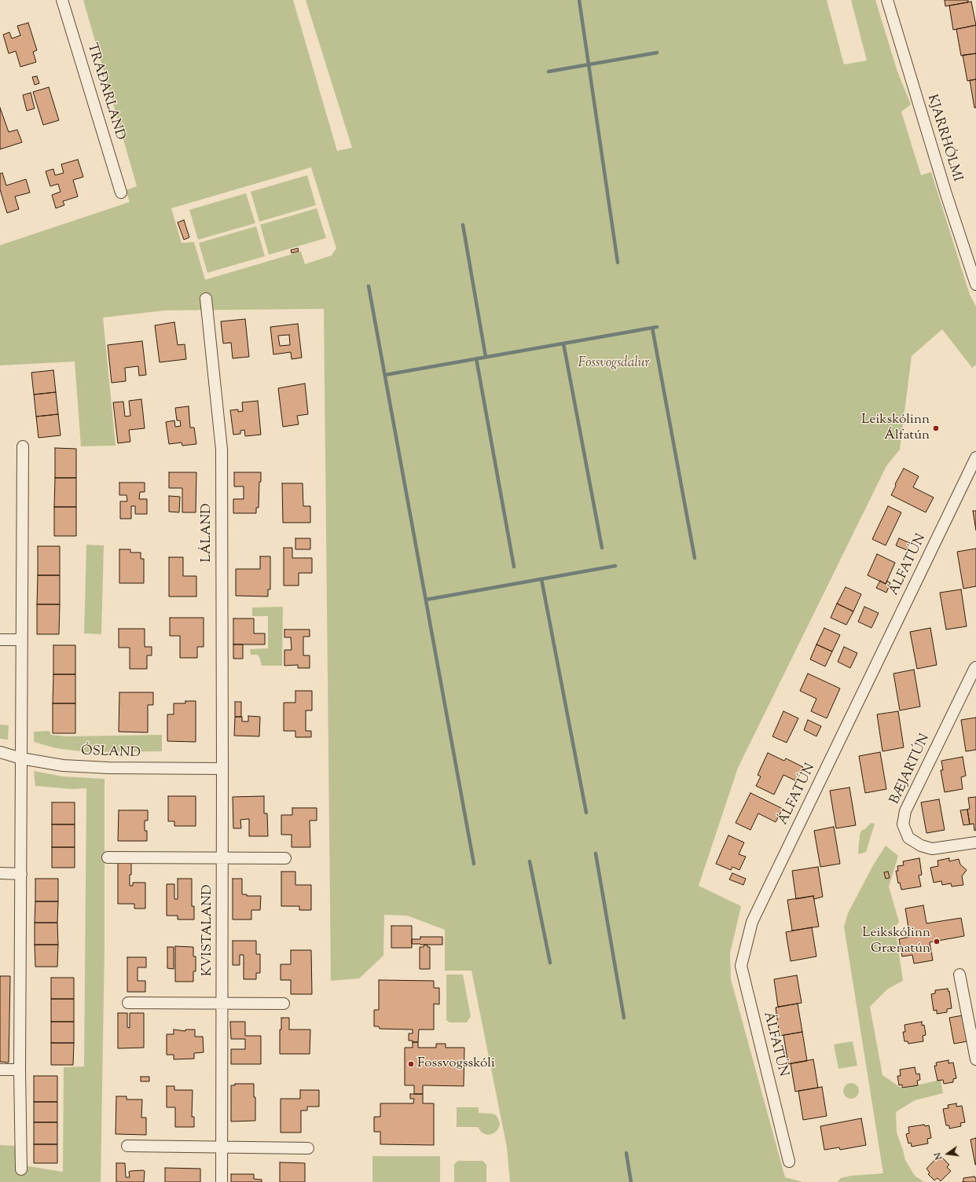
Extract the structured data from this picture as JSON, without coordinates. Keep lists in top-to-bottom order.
{
  "streets": {
    "street": [
      "TRAÐARLAND",
      "KJARRHÓLMI",
      "LÁLAND",
      "ÁLFATÚN",
      "ÓSLAND",
      "BÆJARTÚN",
      "KVISTALAND"
    ]
  },
  "crossings": [
    ["LÁLAND", "ÓSLAND"],
    ["LÁLAND", "KVISTALAND"],
    ["ÓSLAND", "KVISTALAND"]
  ],
  "parks": ["Fossvogsdalur"],
  "places": ["Leikskólinn Álfatún", "Leikskólinn Grænatún", "Fossvogsskóli"],
  "north": "left"
}
